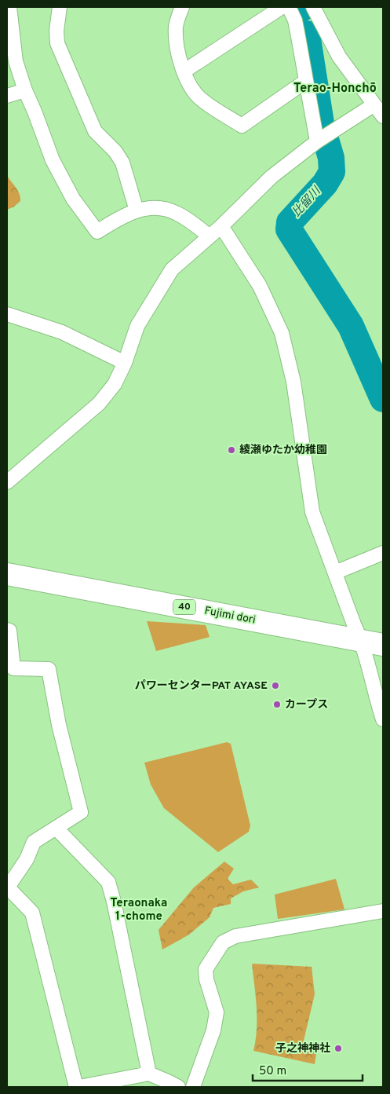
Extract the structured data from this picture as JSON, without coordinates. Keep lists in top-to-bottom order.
{
  "streets": {
    "main road": ["40", "Fujimi dori"]
  },
  "districts": ["Terao-Honchō", "Teraonaka 1-chome"],
  "water": ["比留川"],
  "places": [
    "綾瀬ゆたか幼稚園",
    "パワーセンターPAT AYASE",
    "カープス",
    "子之神神社"
  ],
  "scale_bar": "50 m"
}
